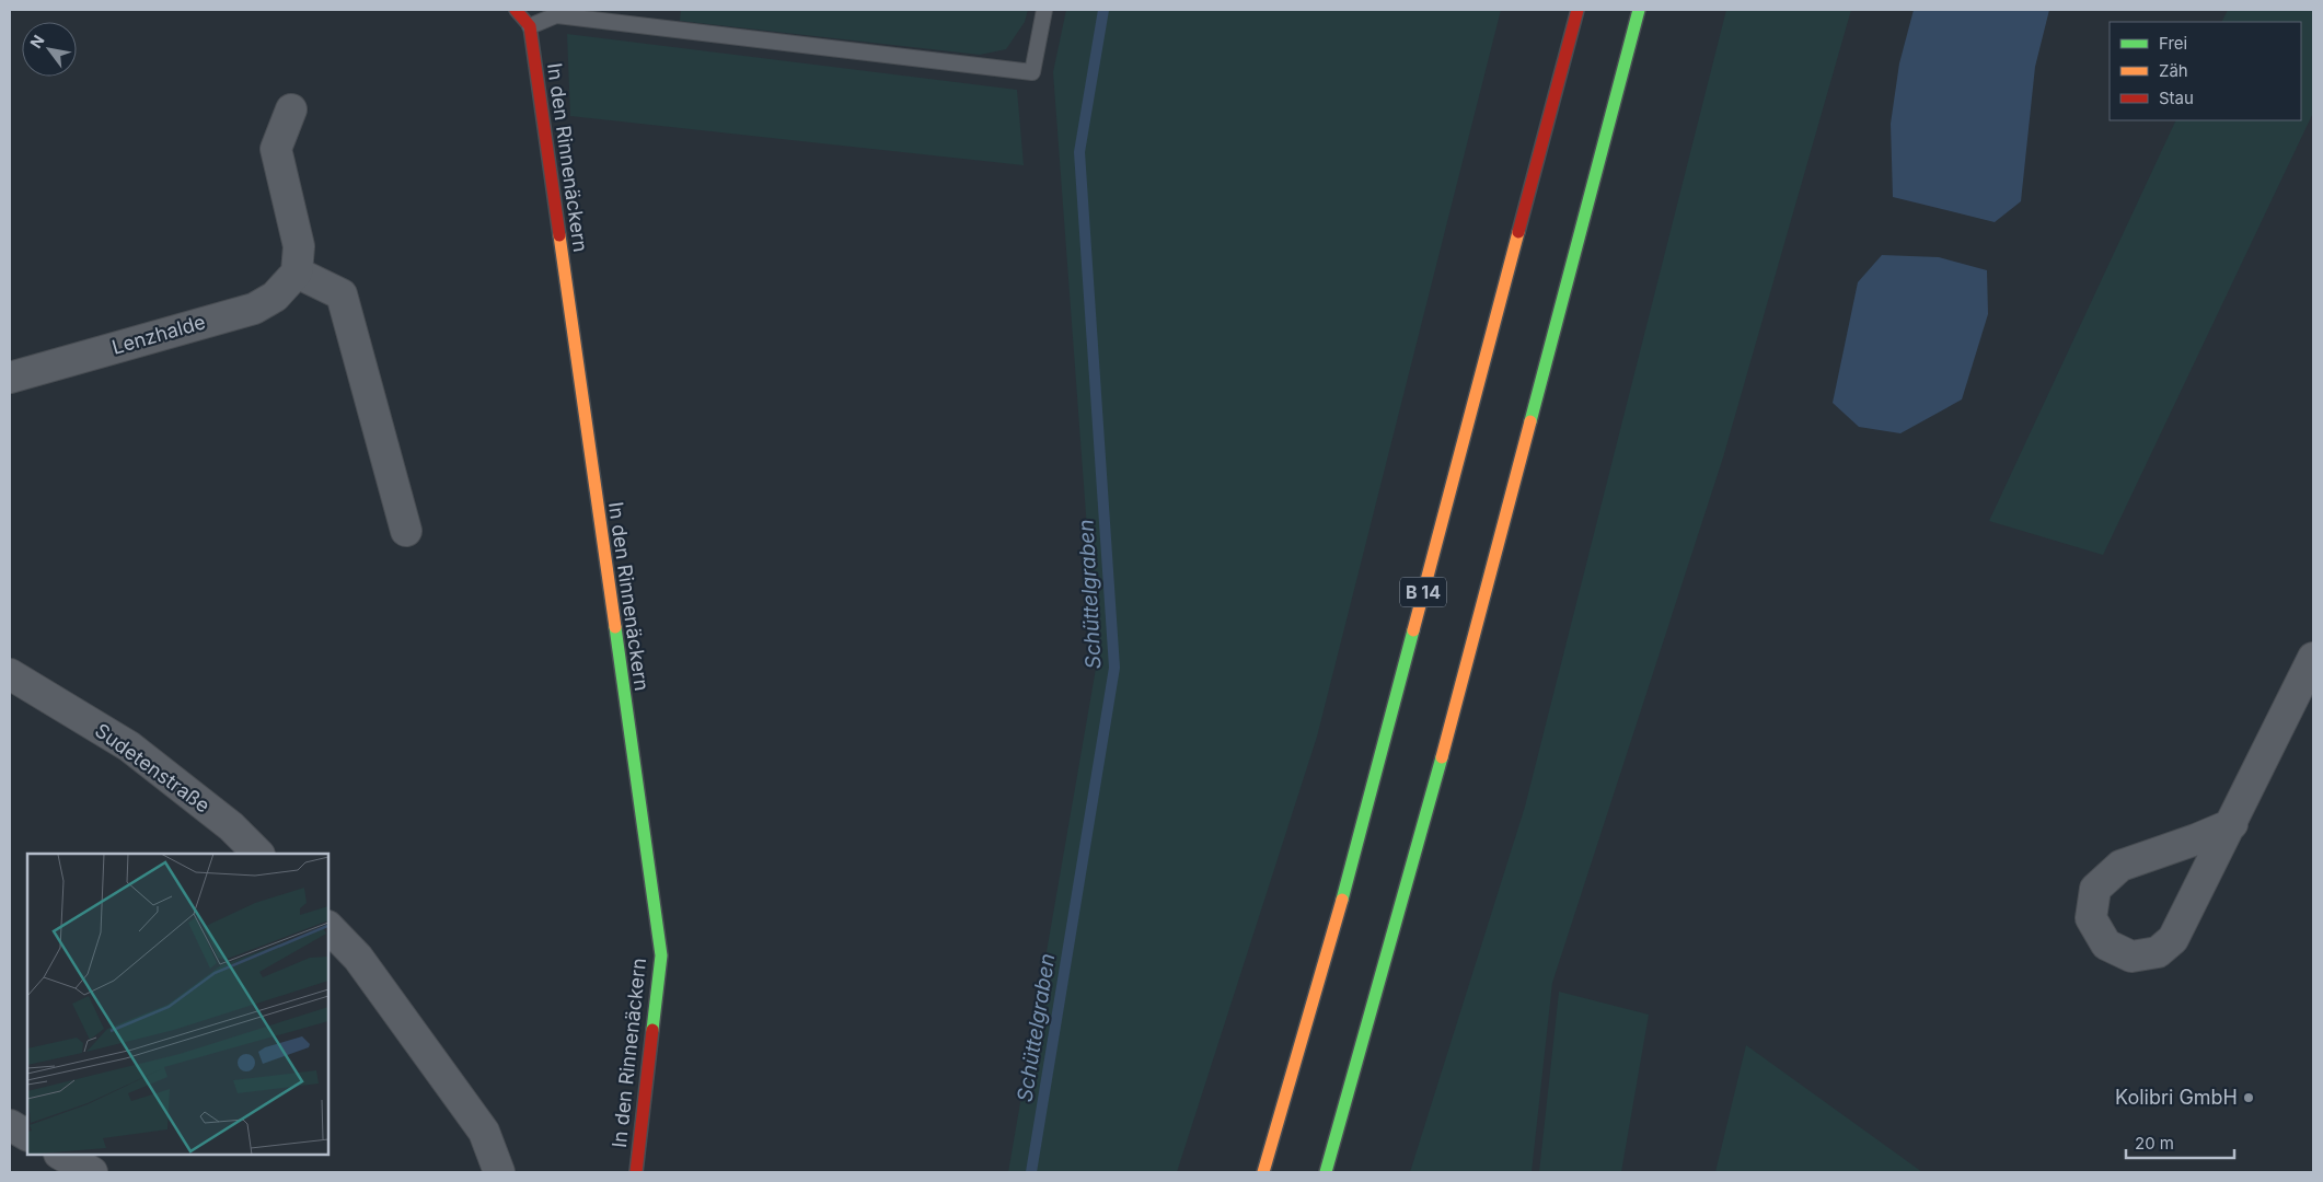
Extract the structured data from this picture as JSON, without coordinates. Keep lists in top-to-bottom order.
{
  "streets": {
    "main road": ["In den Rinnenäckern", "B 14"],
    "street": ["Lenzhalde", "Sudetenstraße"]
  },
  "water": ["Schüttelgraben"],
  "places": ["Kolibri GmbH"],
  "legend": ["Frei", "Zäh", "Stau"],
  "scale_bar": "20 m",
  "north": "top left"
}
